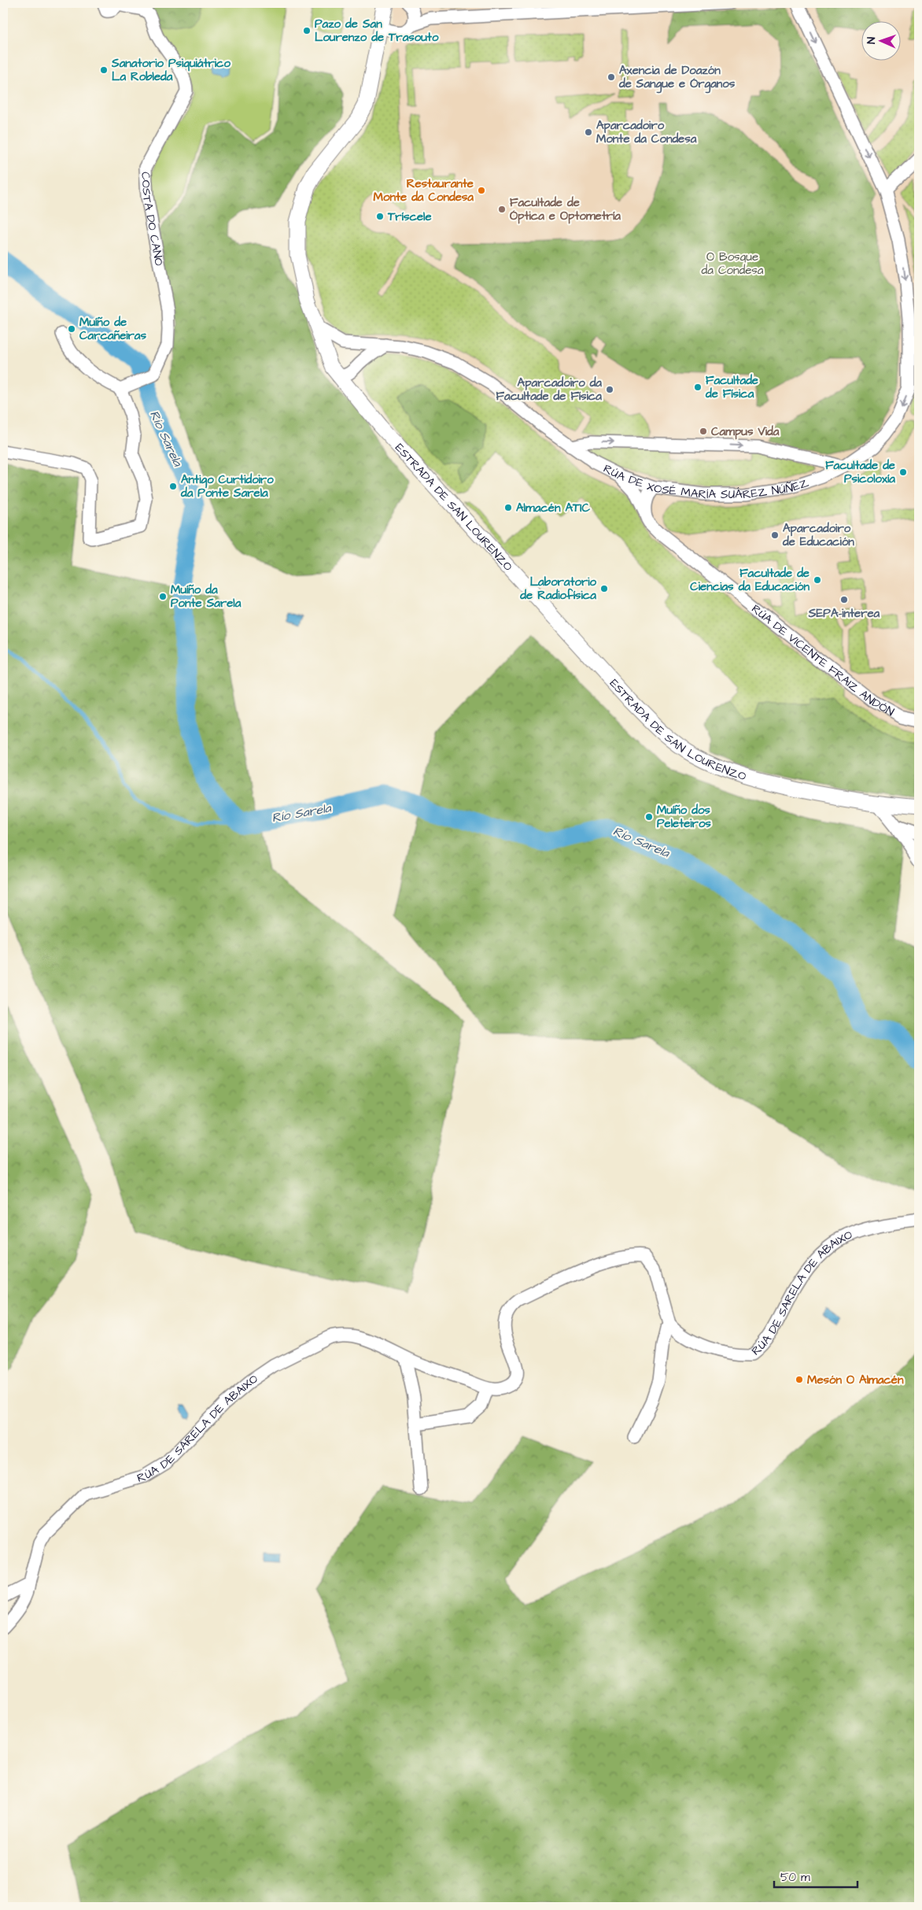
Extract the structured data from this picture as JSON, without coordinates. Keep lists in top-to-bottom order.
{
  "streets": {
    "street": [
      "COSTA DO CANO",
      "RÚA DE XOSÉ MARÍA SUÁREZ NÚÑEZ",
      "ESTRADA DE SAN LOURENZO",
      "RÚA DE VICENTE FRAIZ ANDÓN",
      "RÚA DE SARELA DE ABAIXO"
    ]
  },
  "crossings": [
    ["RÚA DE XOSÉ MARÍA SUÁREZ NÚÑEZ", "ESTRADA DE SAN LOURENZO"],
    ["RÚA DE XOSÉ MARÍA SUÁREZ NÚÑEZ", "RÚA DE VICENTE FRAIZ ANDÓN"]
  ],
  "water": ["Río Sarela"],
  "parks": ["O Bosque da Condesa"],
  "places": [
    "Pazo de San Lourenzo de Trasouto",
    "Sanatorio Psiquiátrico La Robleda",
    "Axencia de Doazón de Sangue e Órganos",
    "Aparcadoiro Monte da Condesa",
    "Restaurante Monte da Condesa",
    "Facultade de Óptica e Optometría",
    "Tríscele",
    "Muíño de Carcañeiras",
    "Facultade de Física",
    "Aparcadoiro da Facultade de Física",
    "Campus Vida",
    "Facultade de Psicoloxía",
    "Antigo Curtidoiro da Ponte Sarela",
    "Almacén ATIC",
    "Aparcadoiro de Educación",
    "Facultade de Ciencias da Educación",
    "Laboratorio de Radiofísica",
    "Muíño da Ponte Sarela",
    "SEPA-interea",
    "Muíño dos Peleteiros",
    "Mesón O Almacén"
  ],
  "scale_bar": "50 m",
  "north": "left"
}
